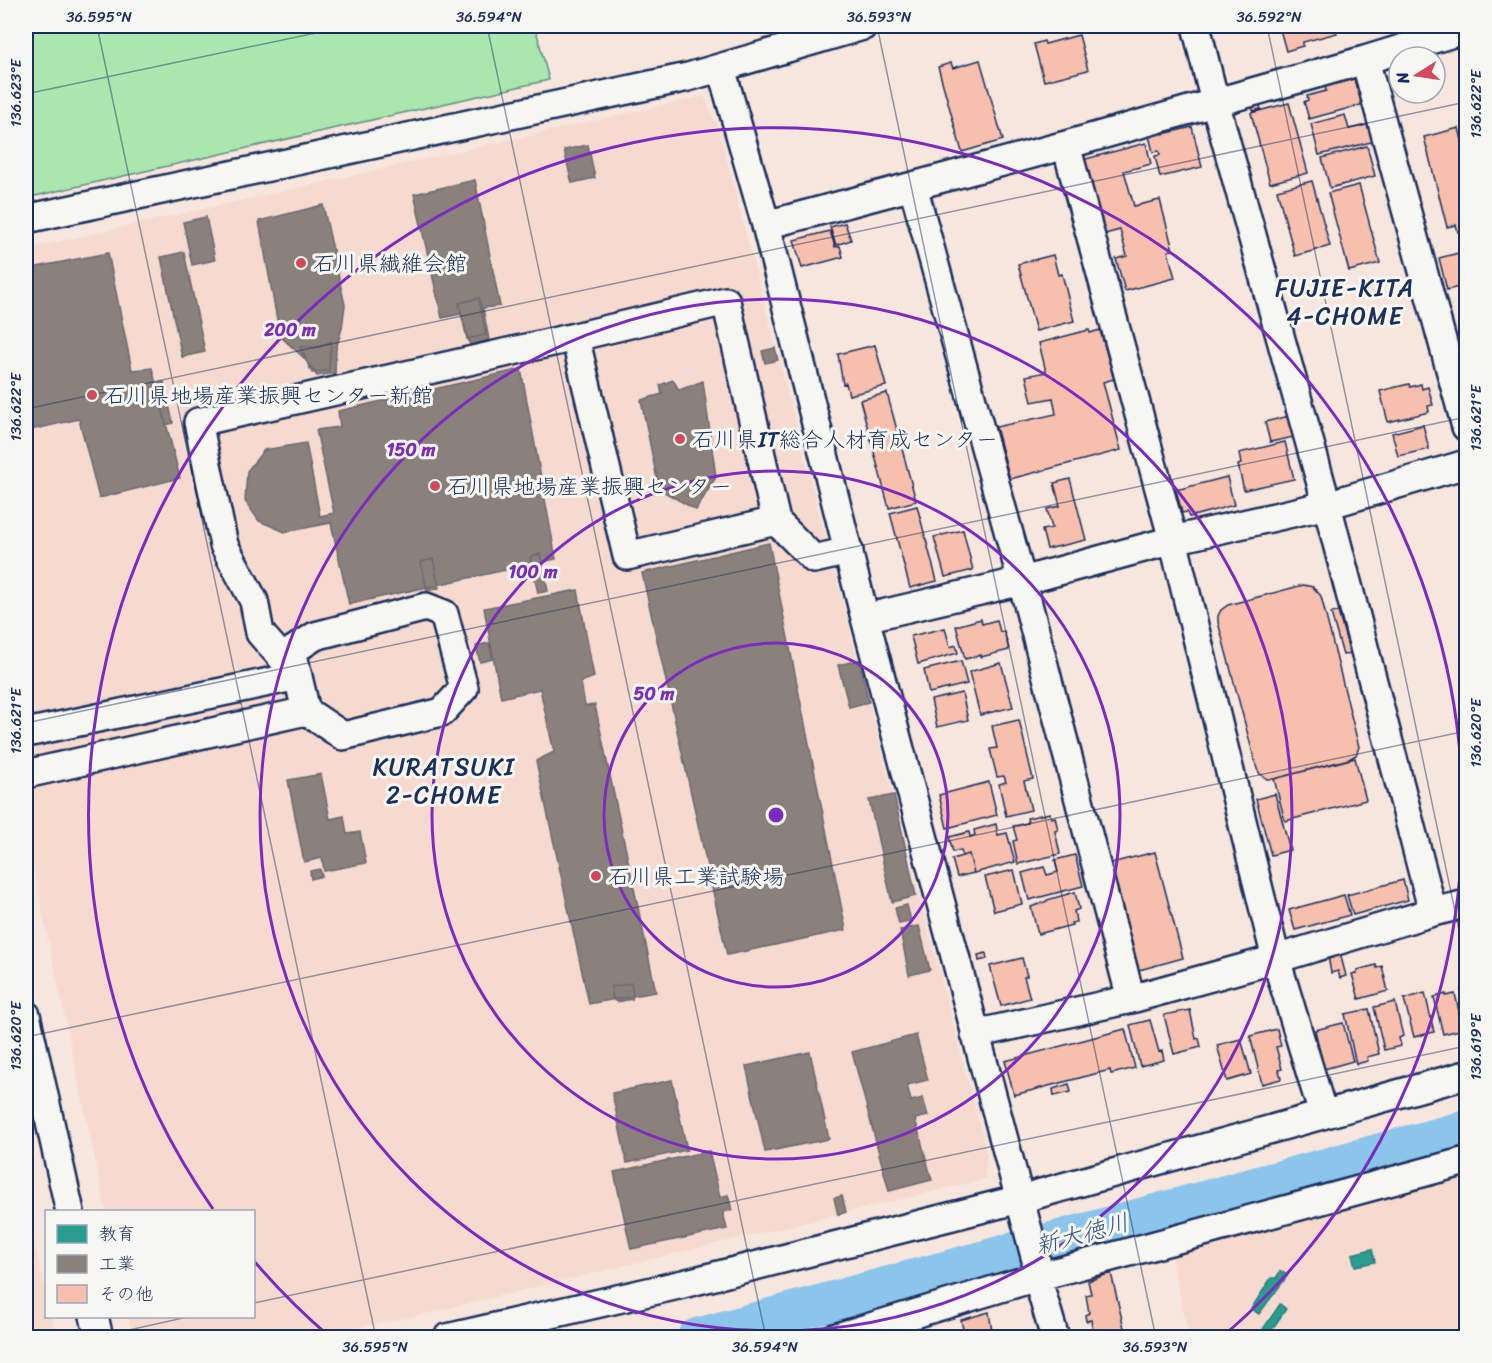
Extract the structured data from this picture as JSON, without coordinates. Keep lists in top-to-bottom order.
{
  "districts": ["FUJIE-KITA 4-CHOME", "KURATSUKI 2-CHOME"],
  "water": ["新大徳川"],
  "places": [
    "石川県繊維会館",
    "石川県地場産業振興センター新館",
    "石川県IT総合人材育成センター",
    "石川県地場産業振興センター",
    "石川県工業試験場"
  ],
  "legend": ["教育", "工業", "その他"],
  "north": "left",
  "coordinates": [
    "36.595°N",
    "36.594°N",
    "36.593°N",
    "36.592°N",
    "136.623°E",
    "136.622°E",
    "136.621°E",
    "136.620°E",
    "136.619°E"
  ],
  "rings": [
    "200 m",
    "150 m",
    "100 m",
    "50 m"
  ]
}
